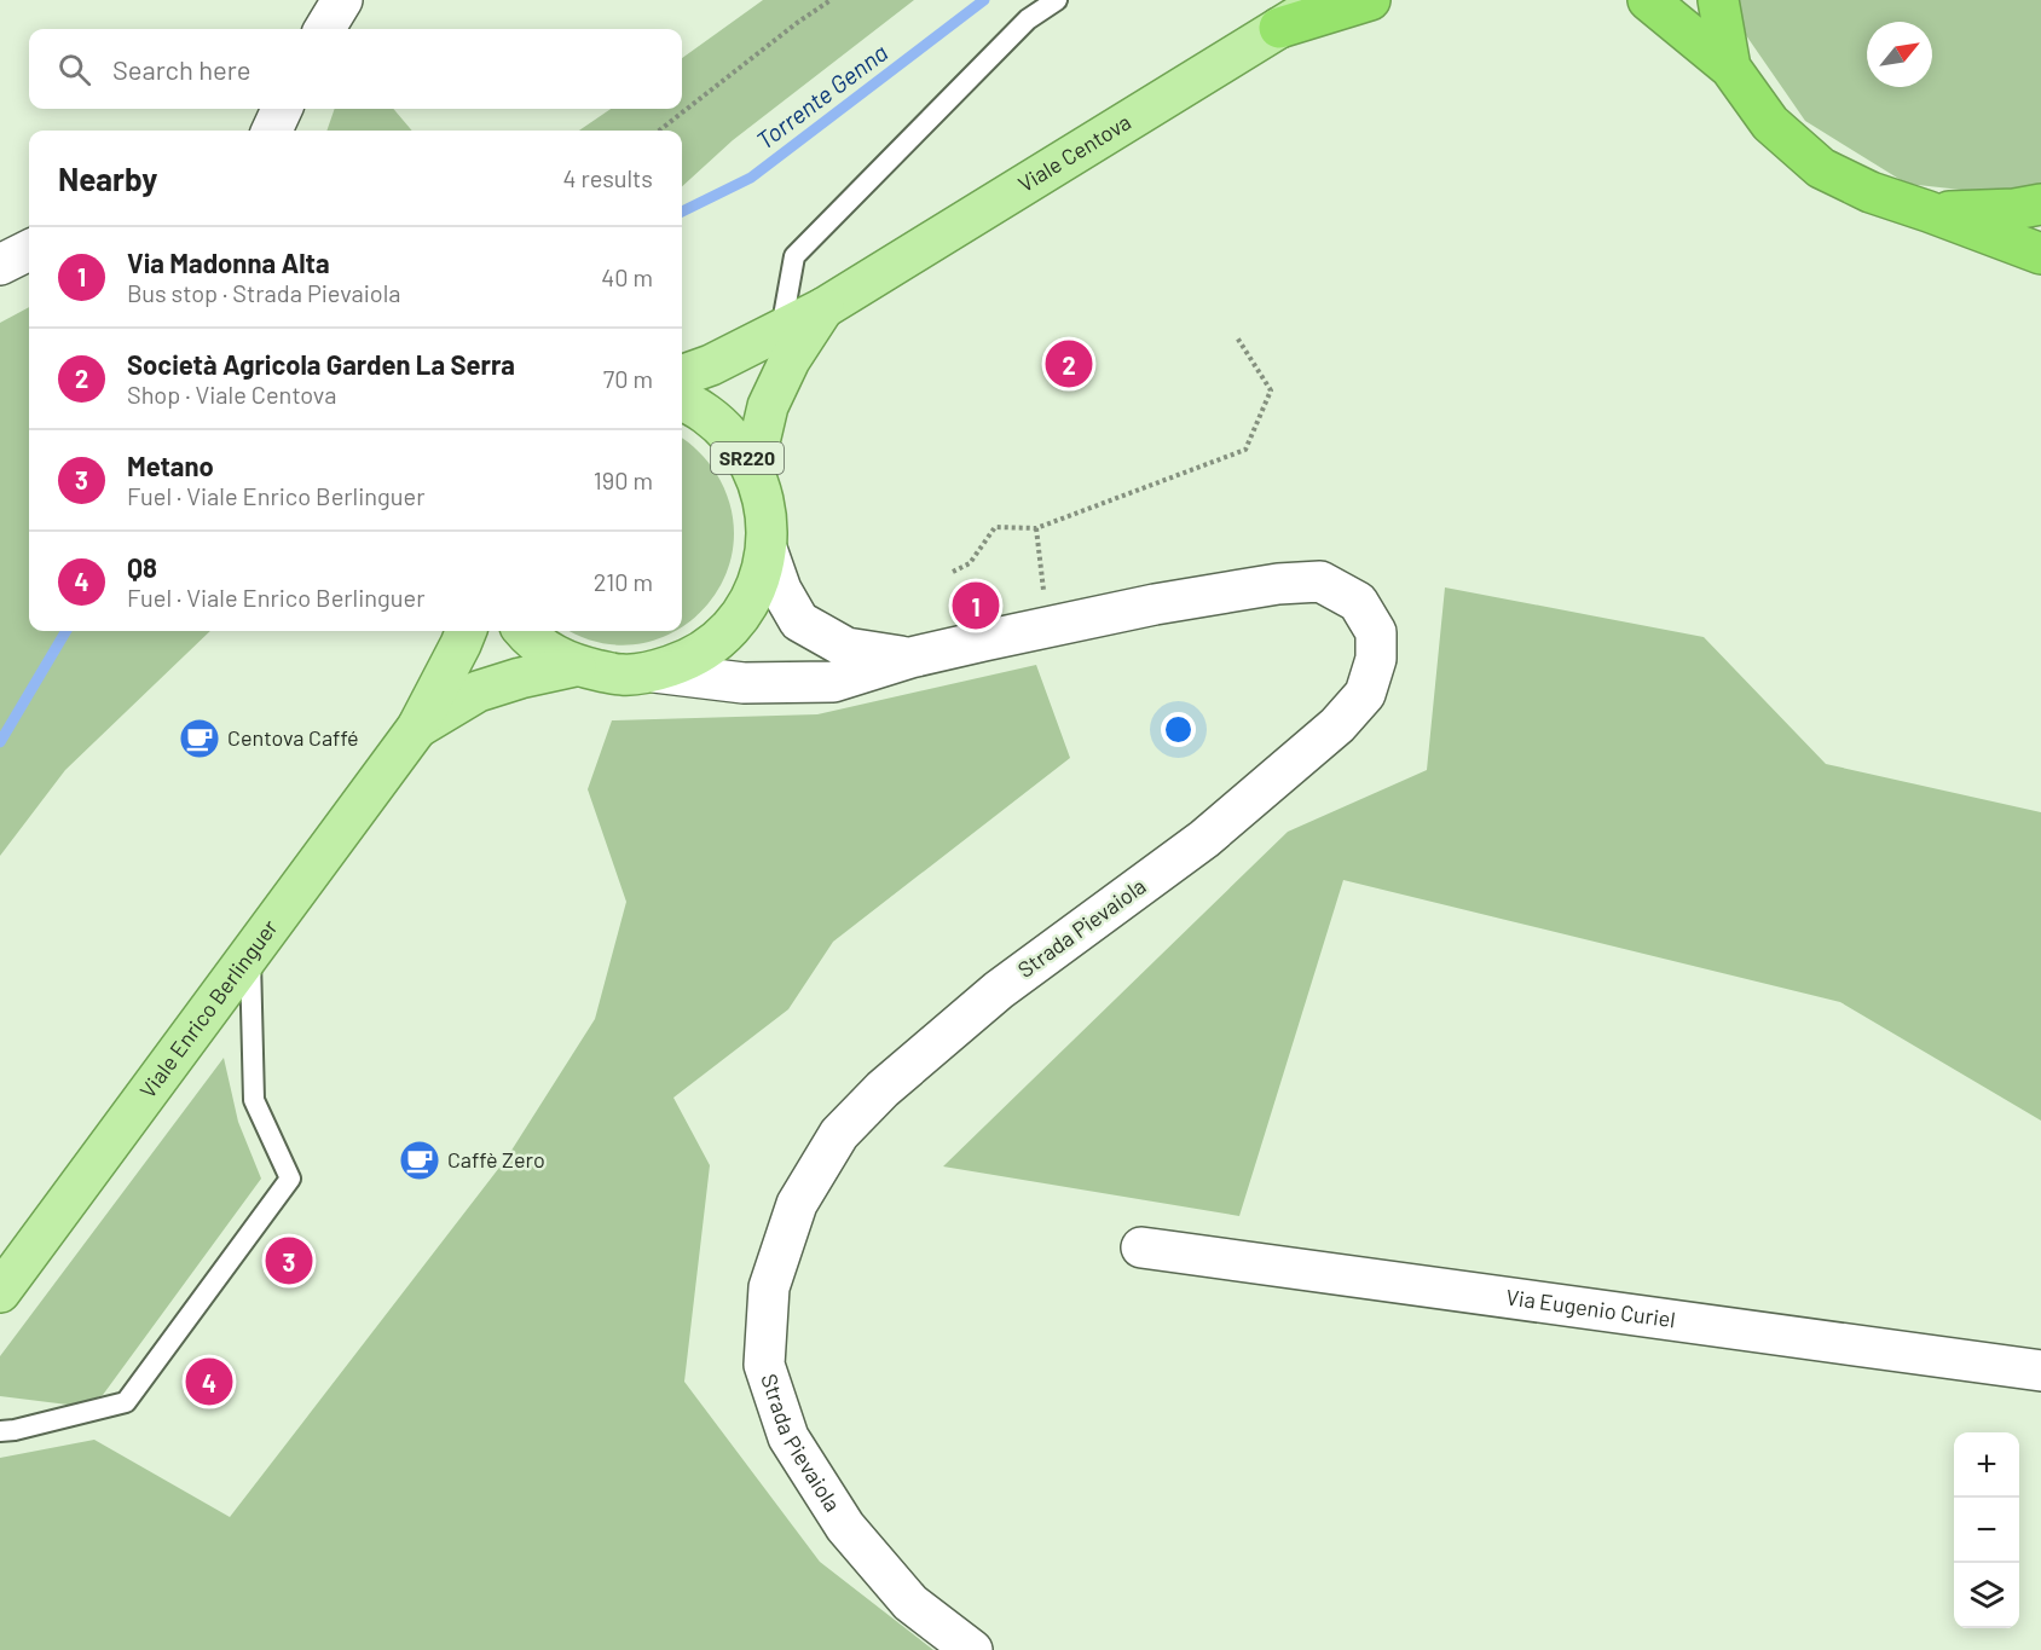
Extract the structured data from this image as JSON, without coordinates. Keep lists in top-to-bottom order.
{
  "streets": {
    "main road": ["Viale Centova", "SR220", "Viale Enrico Berlinguer"],
    "street": ["Strada Pievaiola", "Via Eugenio Curiel"]
  },
  "crossings": [
    ["Viale Centova", "SR220"],
    ["SR220", "Strada Pievaiola"]
  ],
  "water": ["Torrente Genna"],
  "places": {
    "cafe": ["Centova Caffé", "Caffè Zero"]
  },
  "north": "top right",
  "page": {
    "search": "Search here",
    "heading": ["Nearby", "4 results"],
    "list": [
      {
        "mark": "1",
        "name": "Via Madonna Alta",
        "note": "Bus stop · Strada Pievaiola",
        "value": "40 m"
      },
      {
        "mark": "2",
        "name": "Società Agricola Garden La Serra",
        "note": "Shop · Viale Centova",
        "value": "70 m"
      },
      {
        "mark": "3",
        "name": "Metano",
        "note": "Fuel · Viale Enrico Berlinguer",
        "value": "190 m"
      },
      {
        "mark": "4",
        "name": "Q8",
        "note": "Fuel · Viale Enrico Berlinguer",
        "value": "210 m"
      }
    ],
    "pins": [
      "2",
      "1",
      "3",
      "4"
    ],
    "map_buttons": ["+", "−"]
  }
}
